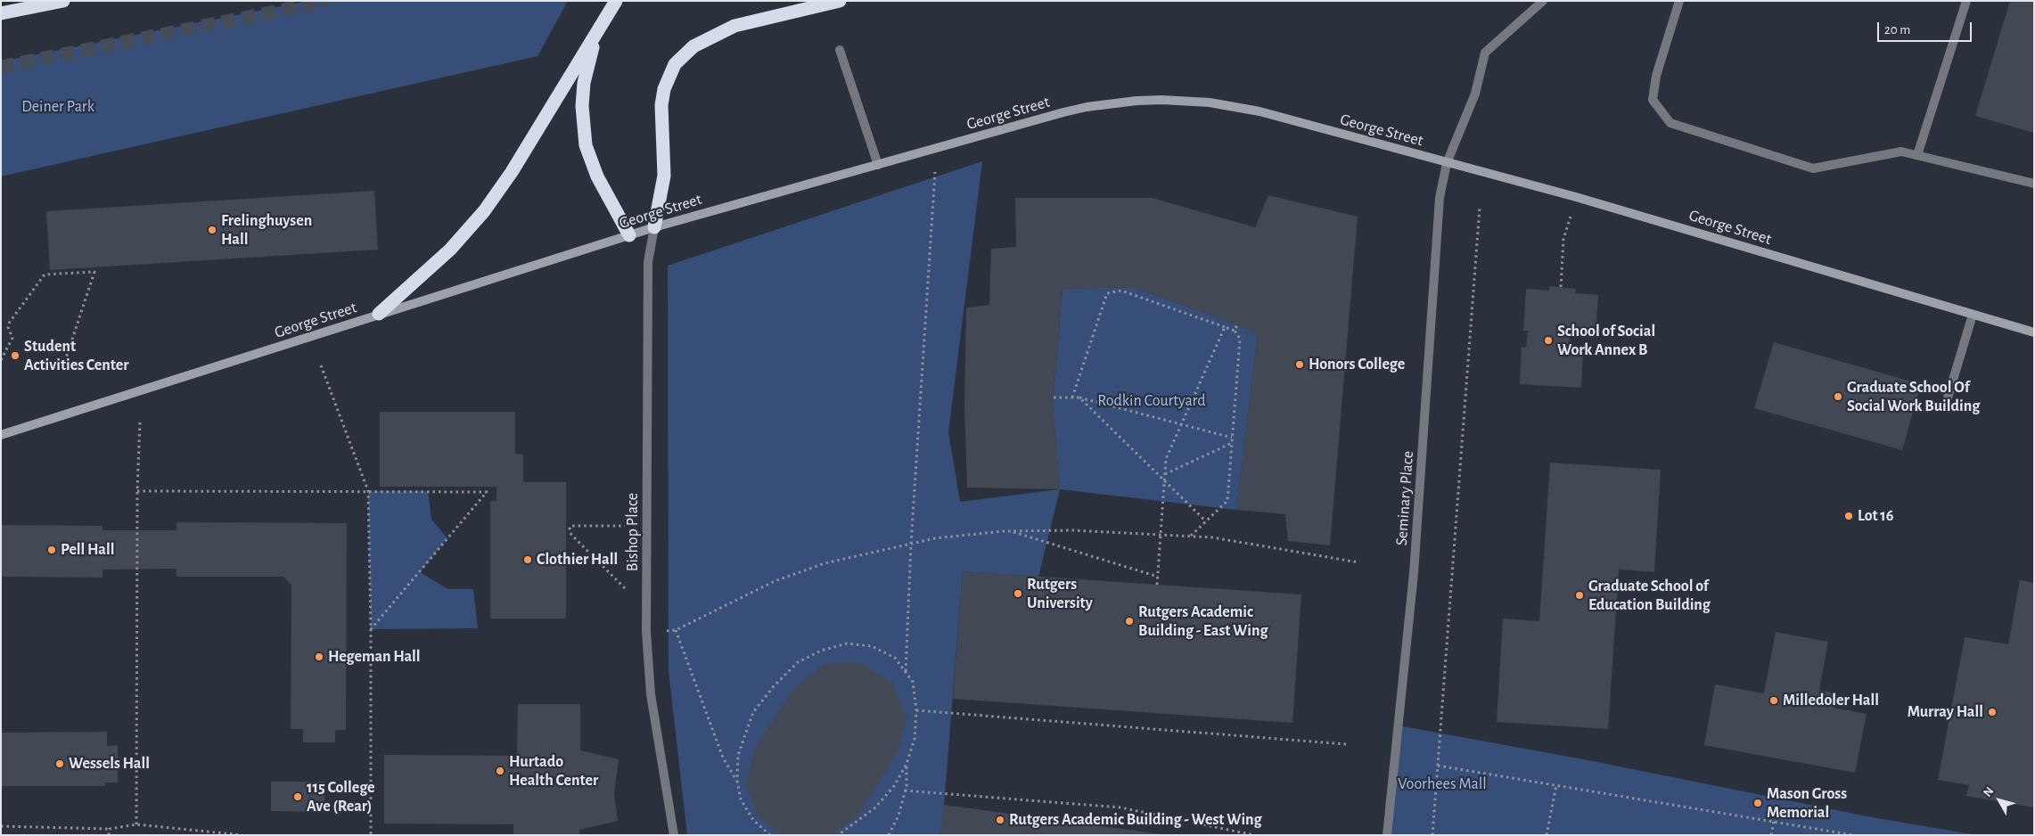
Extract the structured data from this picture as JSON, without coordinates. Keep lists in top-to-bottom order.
{
  "streets": {
    "street": ["George Street", "Seminary Place", "Bishop Place"]
  },
  "crossings": [
    ["George Street", "Seminary Place"],
    ["George Street", "Bishop Place"]
  ],
  "parks": ["Deiner Park", "Rodkin Courtyard", "Voorhees Mall"],
  "places": [
    "Frelinghuysen Hall",
    "School of Social Work Annex B",
    "Student Activities Center",
    "Honors College",
    "Graduate School Of Social Work Building",
    "Lot 16",
    "Pell Hall",
    "Clothier Hall",
    "Rutgers University",
    "Graduate School of Education Building",
    "Rutgers Academic Building - East Wing",
    "Hegeman Hall",
    "Milledoler Hall",
    "Murray Hall",
    "Wessels Hall",
    "Hurtado Health Center",
    "115 College Ave (Rear)",
    "Mason Gross Memorial",
    "Rutgers Academic Building - West Wing"
  ],
  "scale_bar": "20 m",
  "north": "top left"
}
